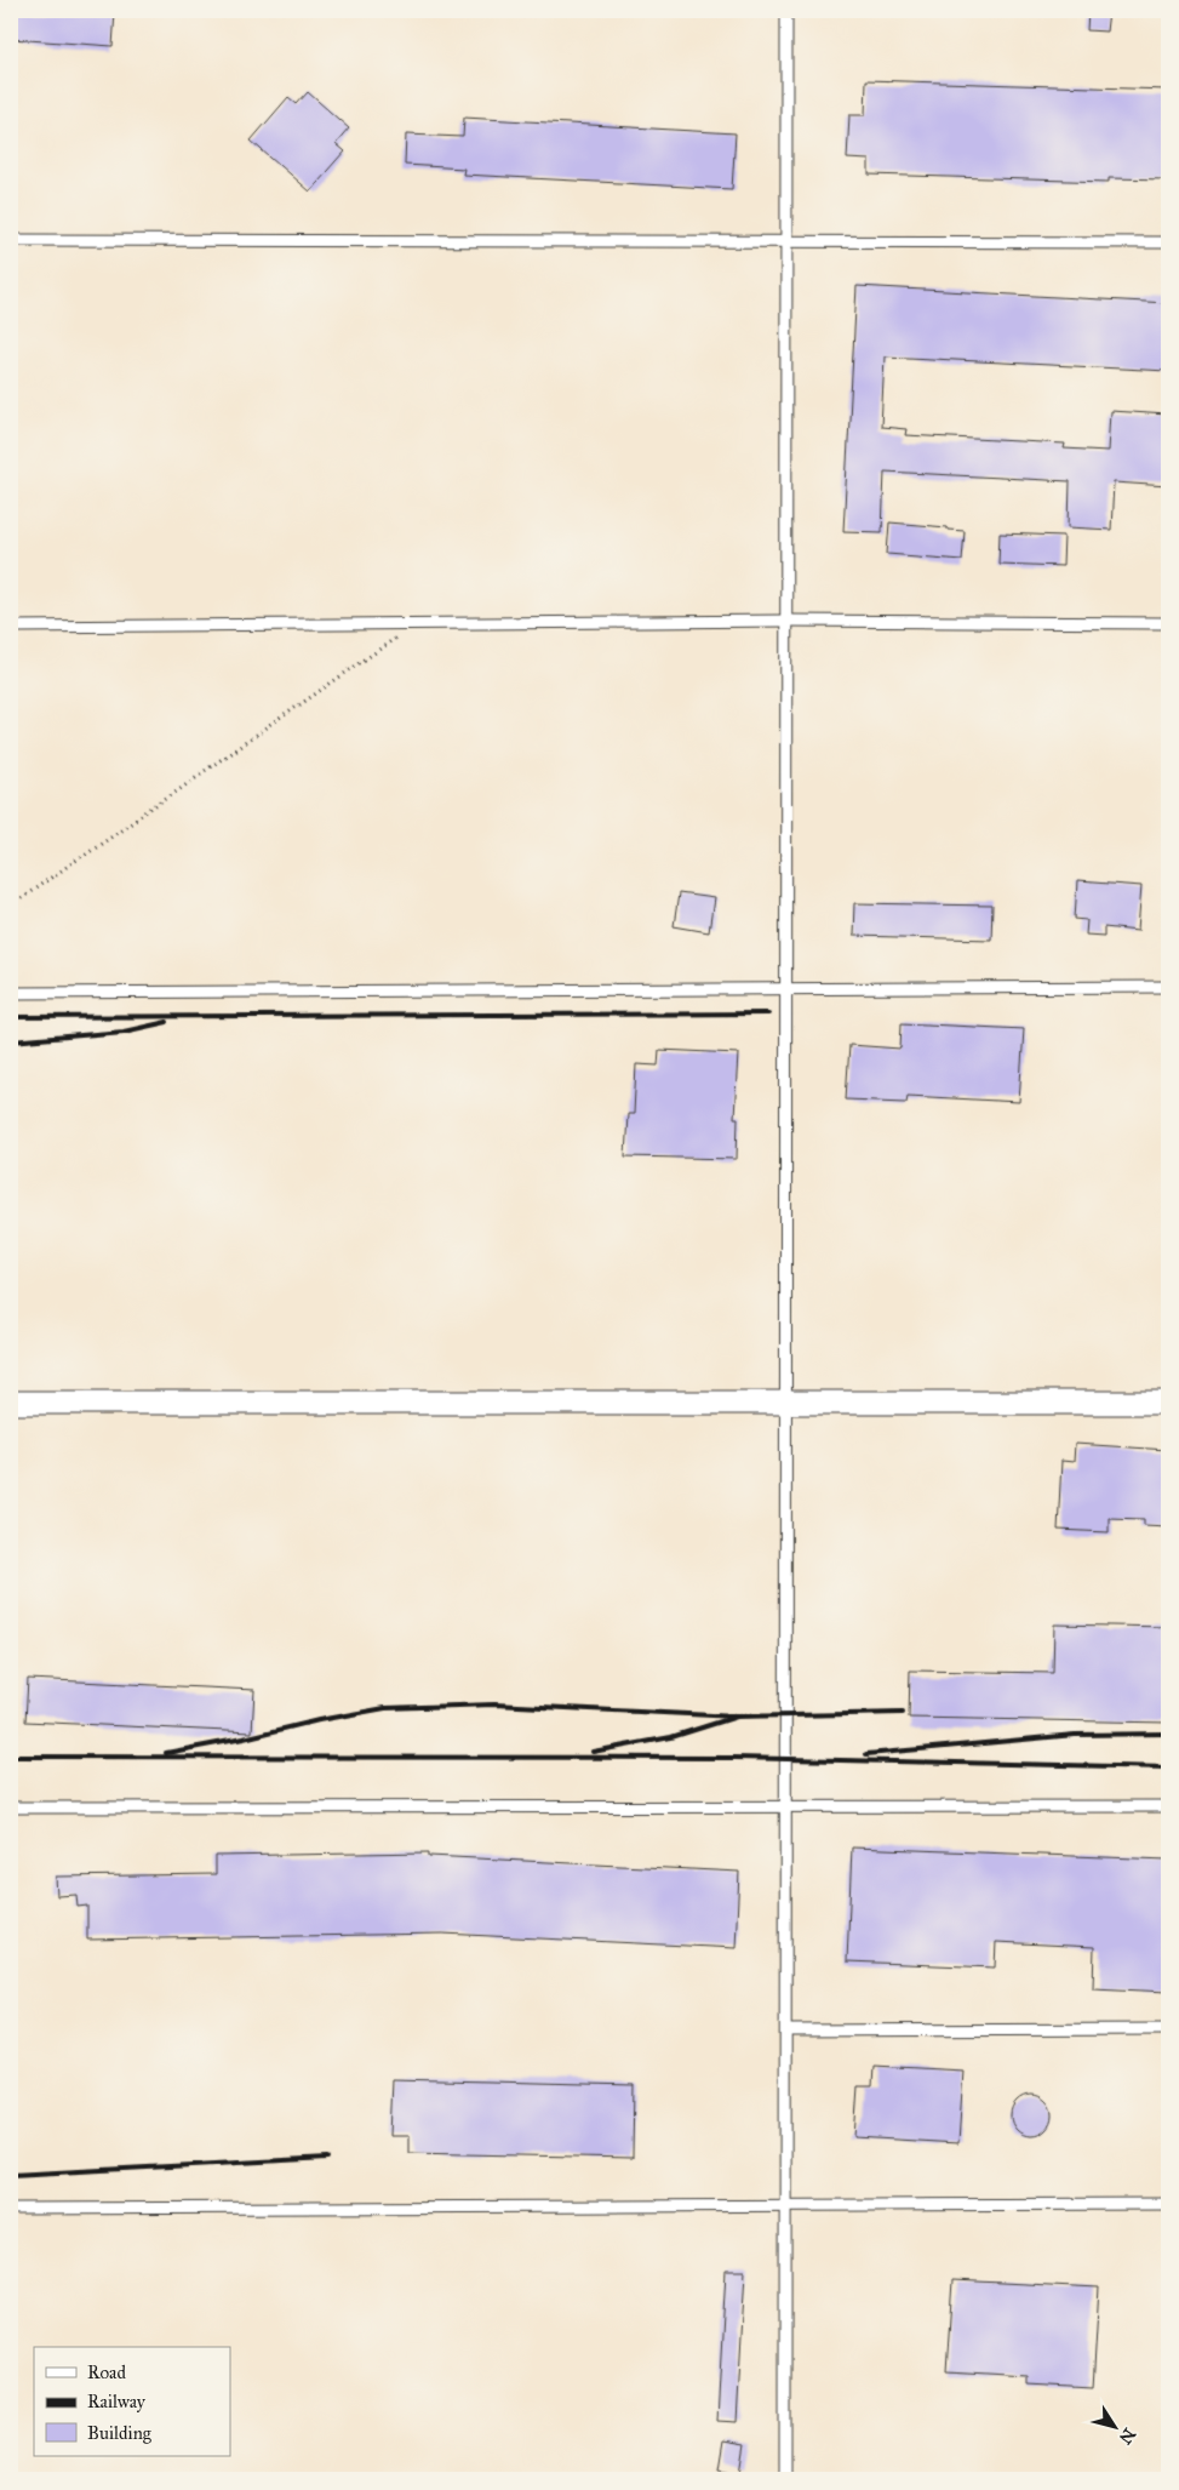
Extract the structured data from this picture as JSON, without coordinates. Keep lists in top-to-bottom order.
{
  "legend": ["Road", "Railway", "Building"],
  "north": "bottom right"
}
